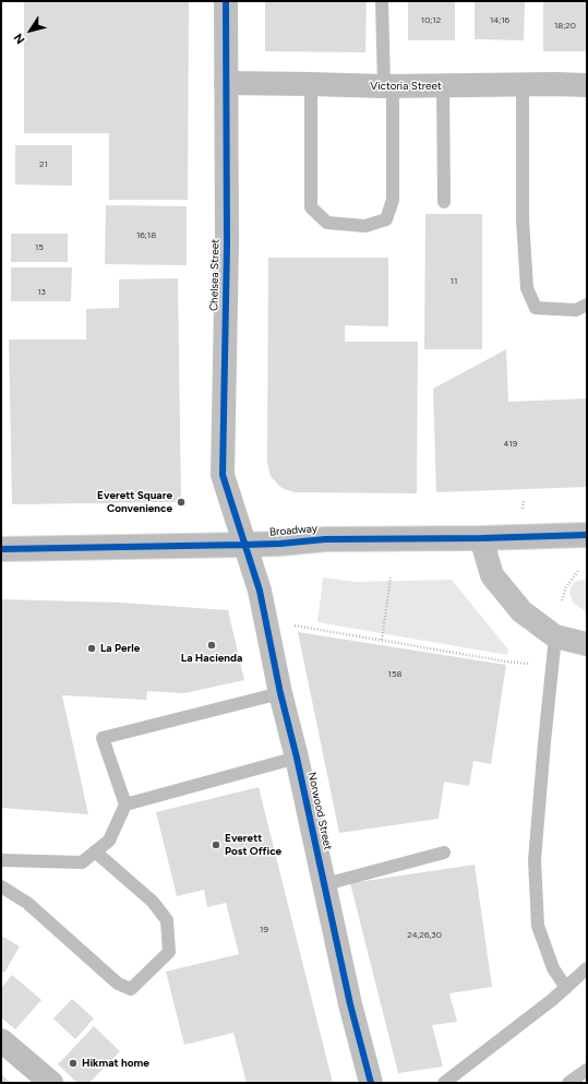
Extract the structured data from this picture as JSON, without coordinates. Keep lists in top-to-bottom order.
{
  "streets": {
    "main road": [
      "Victoria Street",
      "Chelsea Street",
      "Broadway",
      "Norwood Street"
    ]
  },
  "crossings": [
    ["Victoria Street", "Chelsea Street"],
    ["Chelsea Street", "Broadway"],
    ["Chelsea Street", "Norwood Street"],
    ["Broadway", "Norwood Street"]
  ],
  "places": [
    "Everett Square Convenience",
    "La Hacienda",
    "La Perle",
    "Everett Post Office",
    "Hikmat home"
  ],
  "house_numbers": [
    "10;12",
    "14;16",
    "18;20",
    "21",
    "16;18",
    "15",
    "11",
    "13",
    "419",
    "158",
    "19",
    "24,26,30"
  ],
  "north": "bottom left"
}
